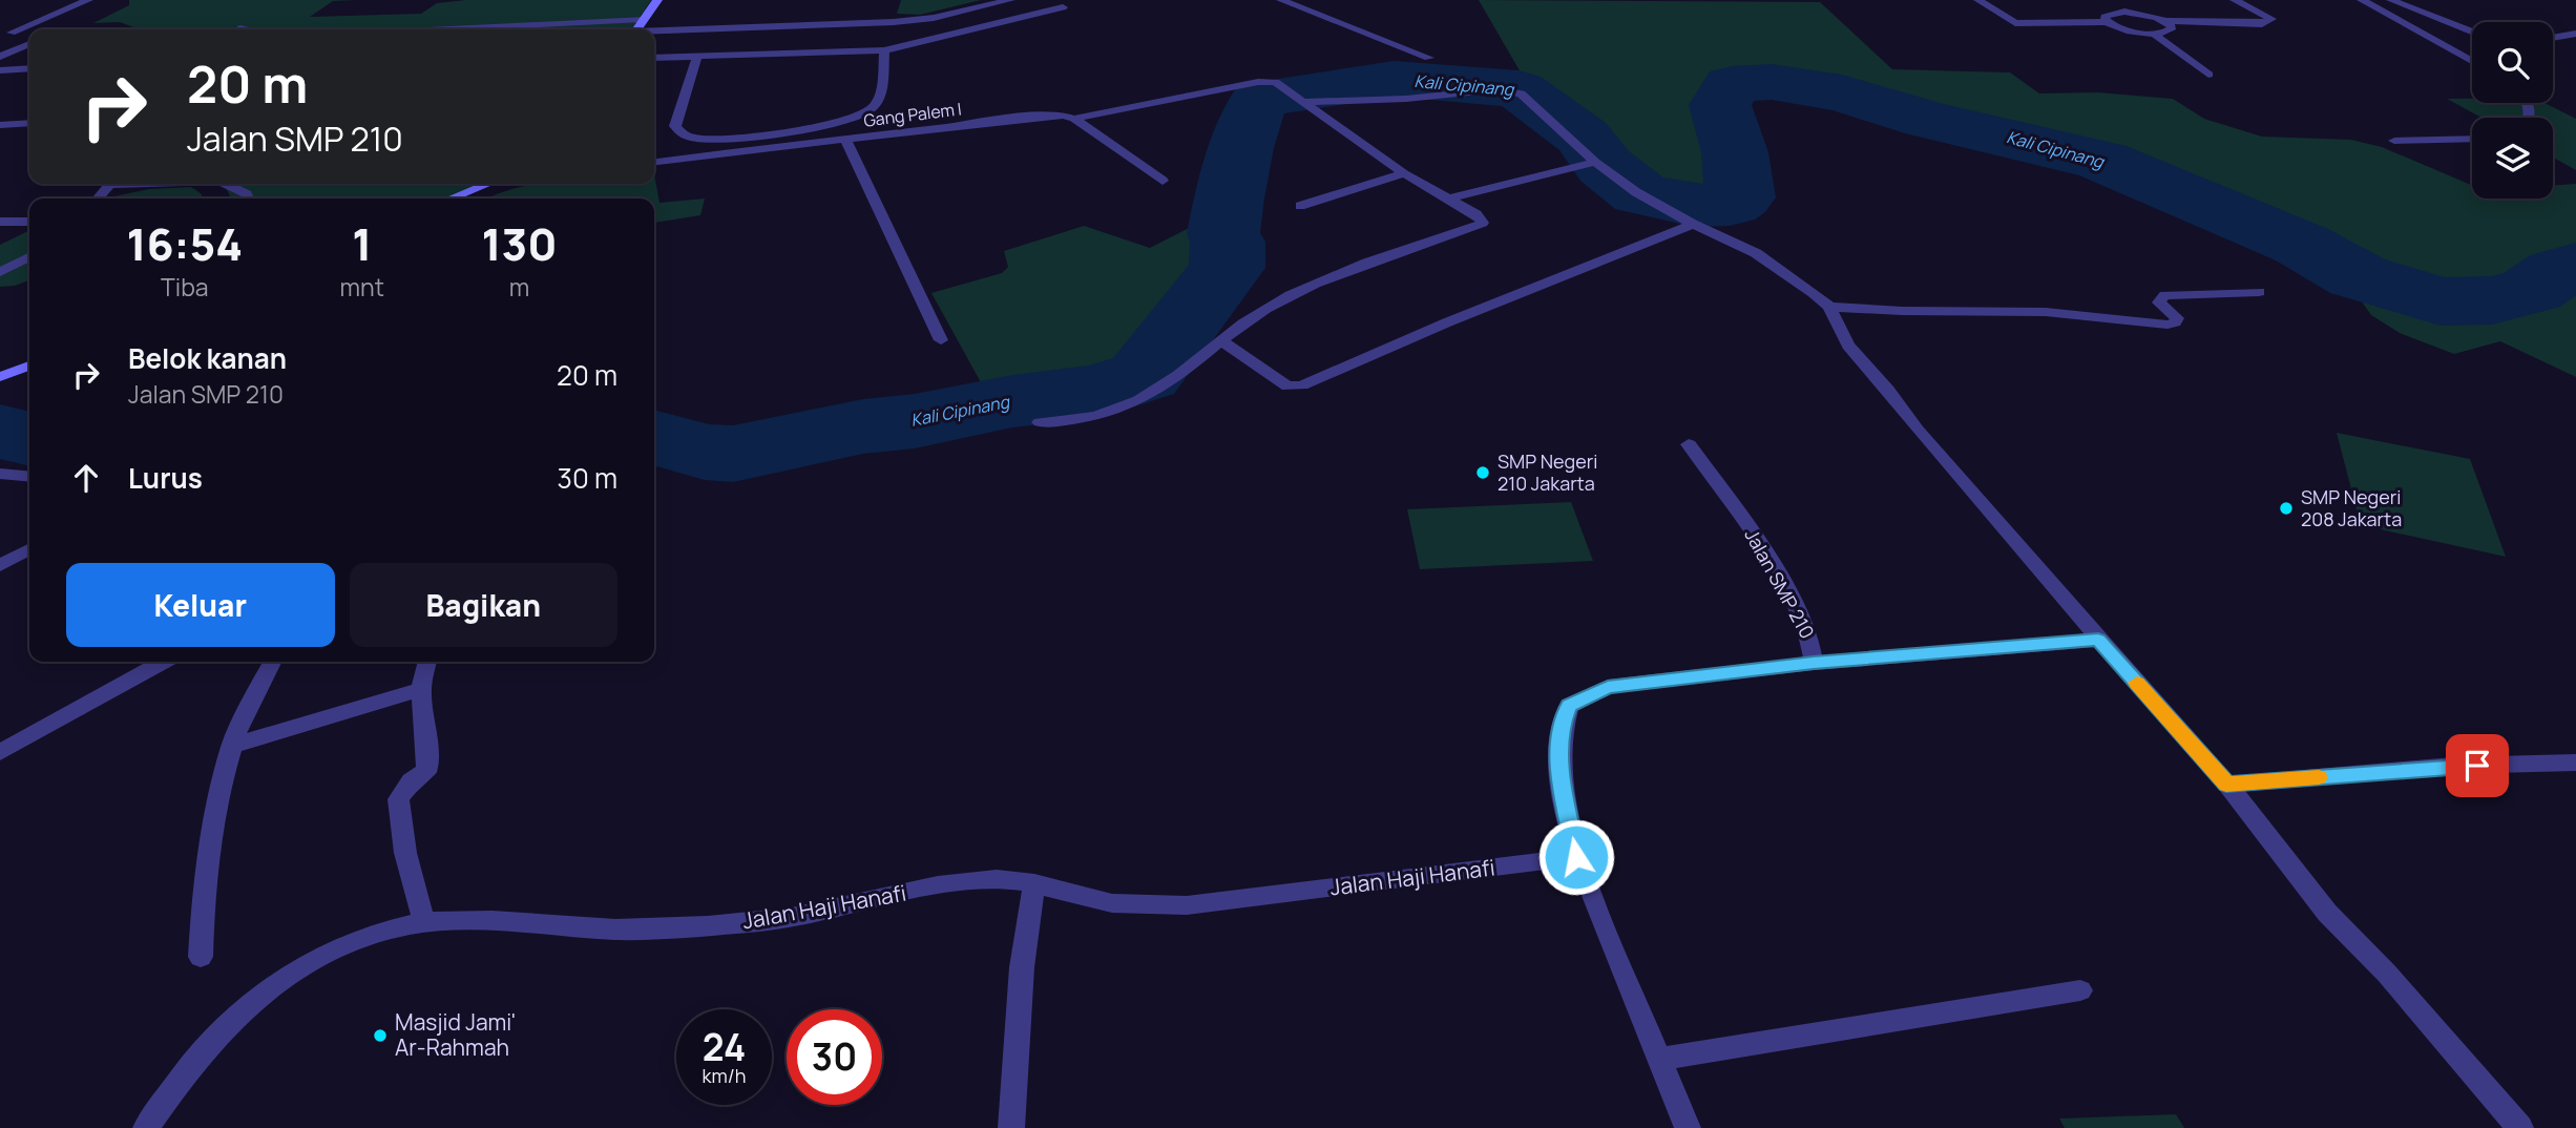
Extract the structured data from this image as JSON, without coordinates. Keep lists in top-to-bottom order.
{
  "streets": {
    "street": ["Gang Palem I", "Jalan SMP 210", "Jalan Haji Hanafi"]
  },
  "crossings": [
    ["Jalan SMP 210", "Jalan Haji Hanafi"]
  ],
  "water": ["Kali Cipinang"],
  "places": ["SMP Negeri 210 Jakarta", "SMP Negeri 208 Jakarta", "Masjid Jami' Ar-Rahmah"],
  "page": {
    "turn": ["20 m", "Jalan SMP 210"],
    "eta": [
      "16:54",
      "Tiba",
      "1",
      "mnt",
      "130",
      "m"
    ],
    "list": [
      {
        "name": "Belok kanan",
        "note": "Jalan SMP 210",
        "value": "20 m"
      },
      {
        "name": "Lurus",
        "value": "30 m"
      }
    ],
    "buttons": ["Keluar", "Bagikan"],
    "speed": "24 km/h",
    "limit": "30"
  }
}
